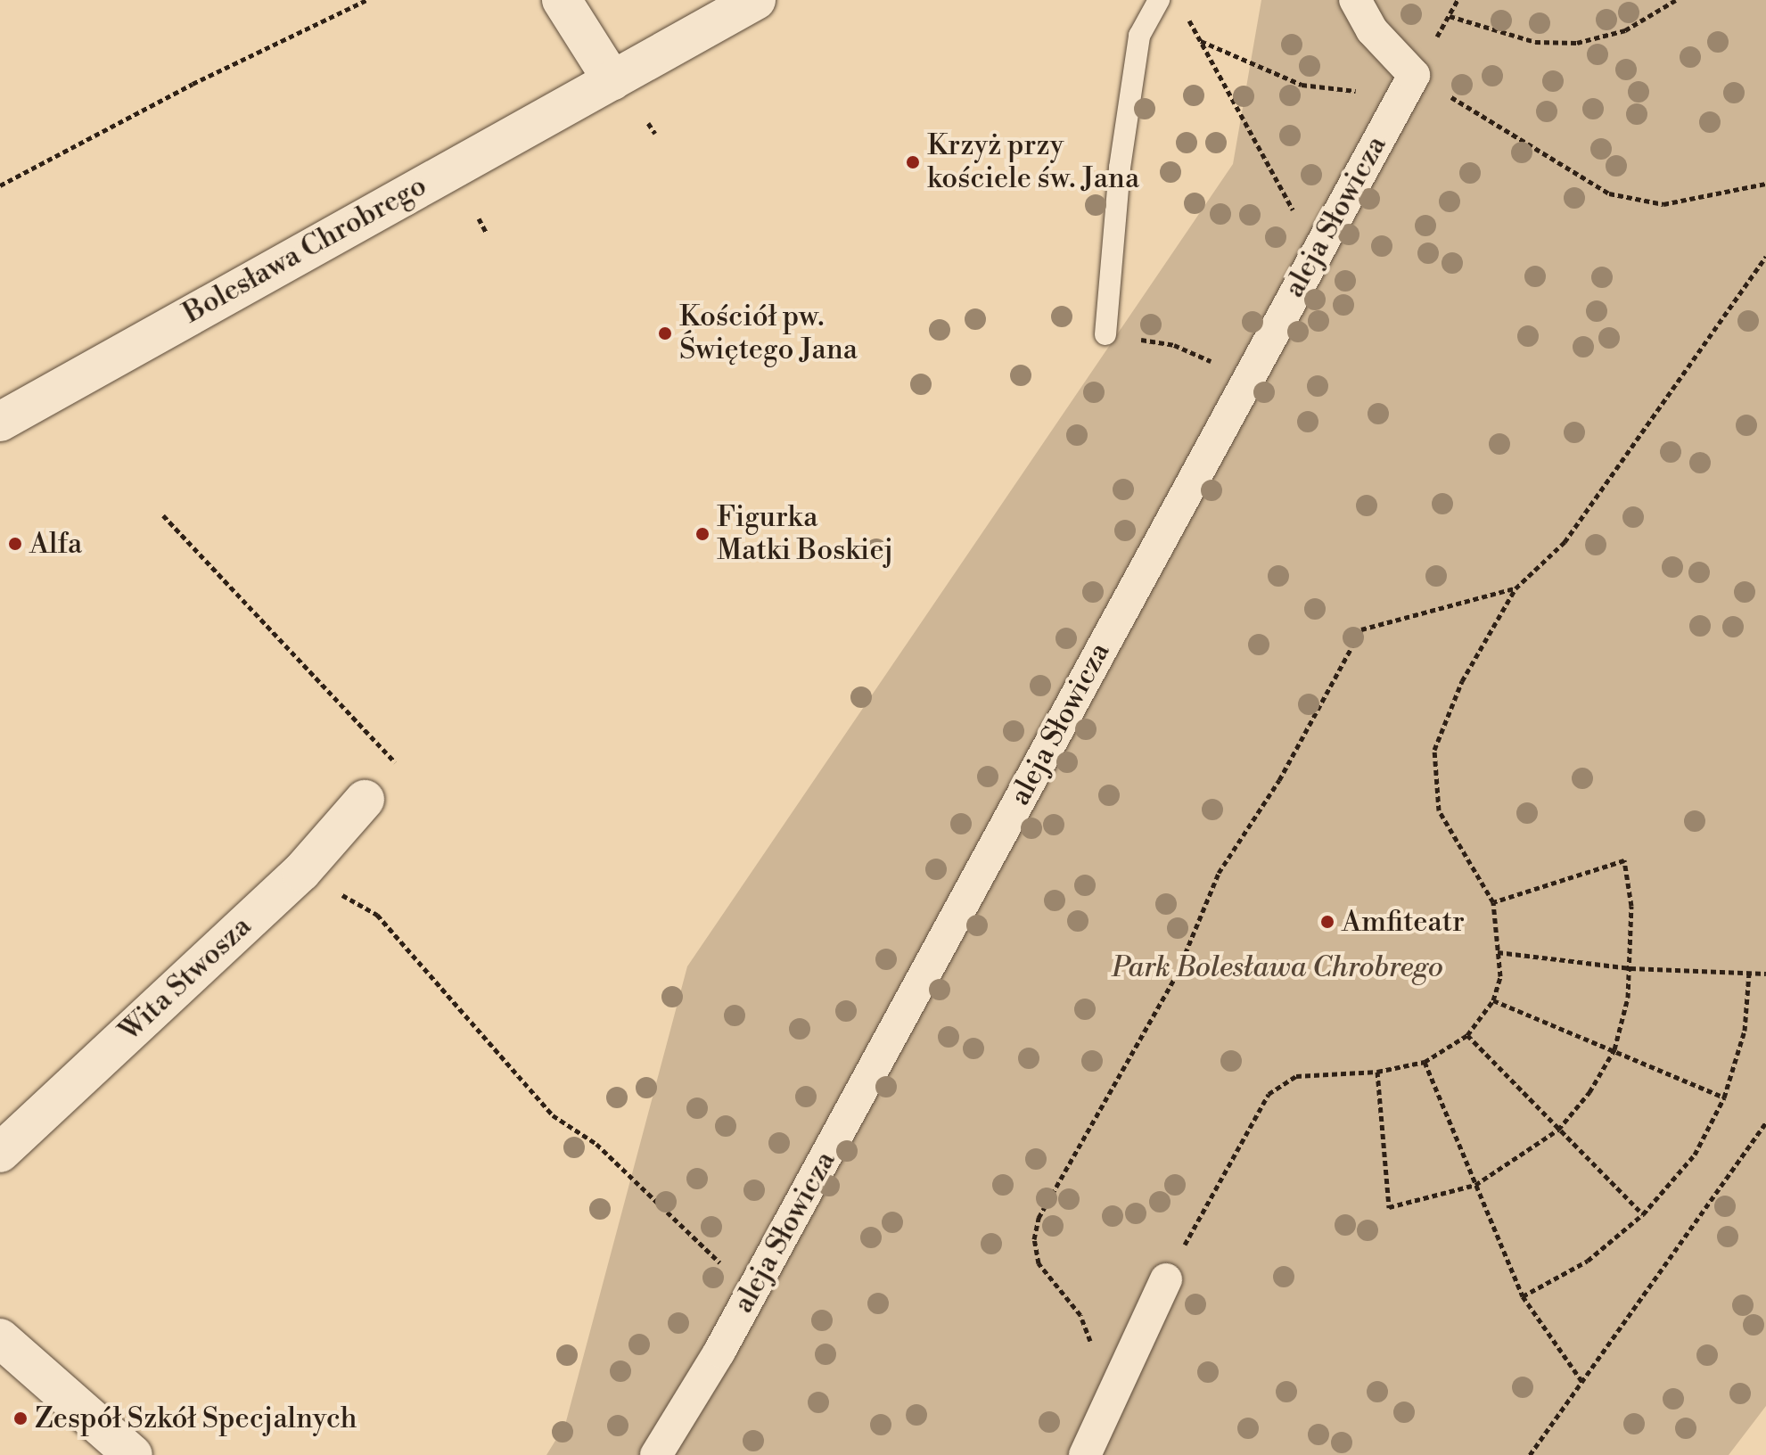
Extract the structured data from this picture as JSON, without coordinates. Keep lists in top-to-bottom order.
{
  "streets": {
    "street": ["aleja Słowicza", "Bolesława Chrobrego", "Wita Stwosza"]
  },
  "parks": ["Park Bolesława Chrobrego"],
  "places": [
    "Krzyż przy kościele św. Jana",
    "Kościół pw. Świętego Jana",
    "Figurka Matki Boskiej",
    "Alfa",
    "Amfiteatr",
    "Zespół Szkół Specjalnych"
  ]
}
